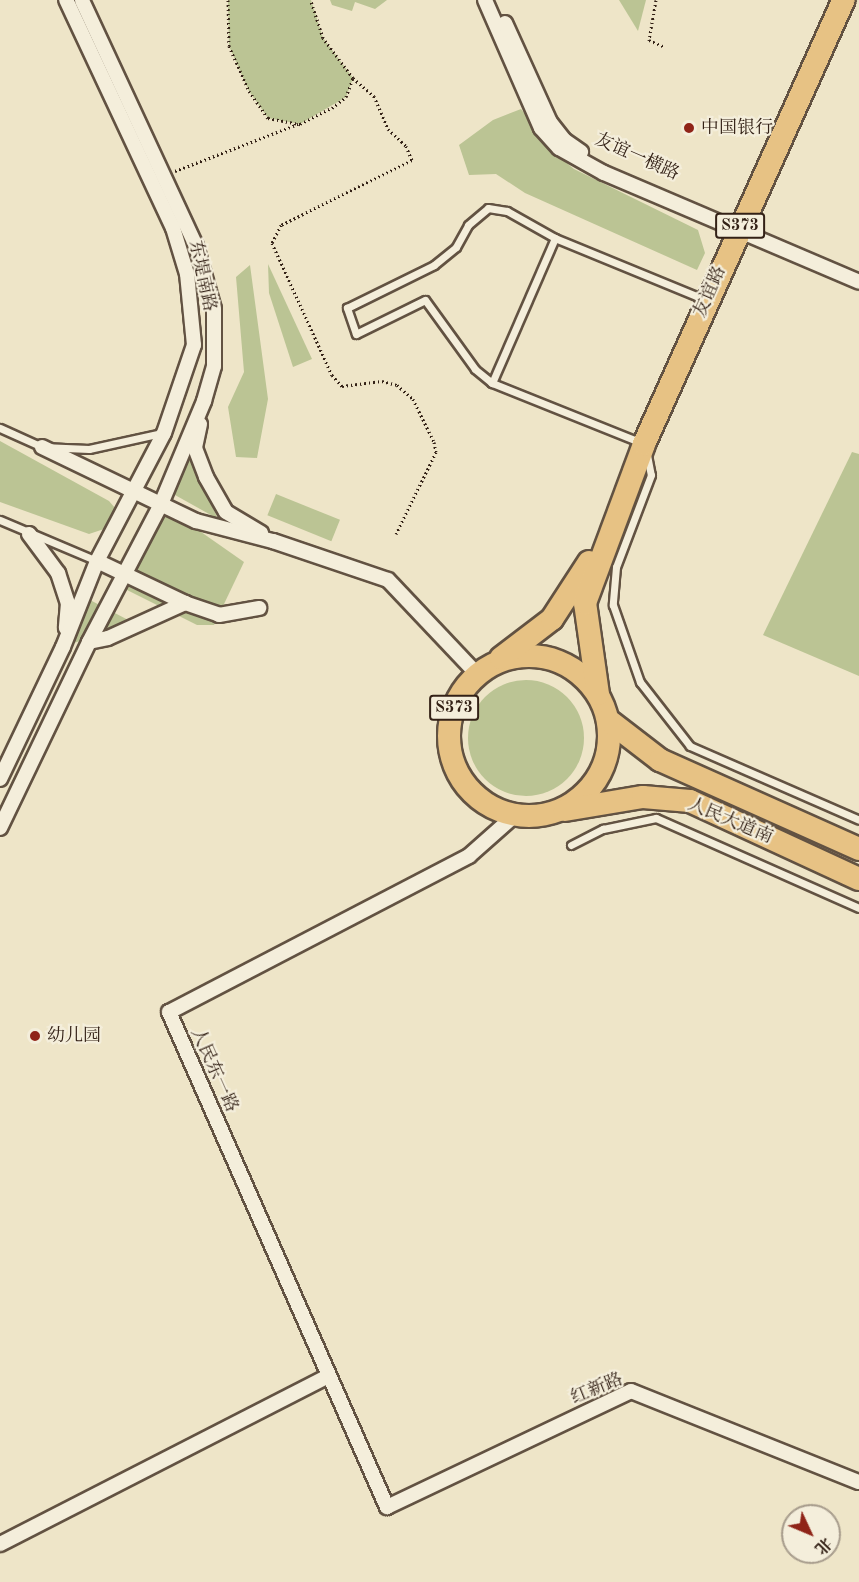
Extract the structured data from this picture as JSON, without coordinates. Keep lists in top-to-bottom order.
{
  "streets": {
    "main road": ["S373", "友谊路", "人民大道南"],
    "street": [
      "友谊一横路",
      "东堤南路",
      "人民东一路",
      "红新路"
    ]
  },
  "crossings": [
    ["友谊一横路", "友谊路"],
    ["S373", "友谊路"],
    ["S373", "人民大道南"],
    ["S373", "人民东一路"],
    ["友谊路", "人民大道南"],
    ["友谊路", "人民东一路"],
    ["人民大道南", "人民东一路"],
    ["人民东一路", "红新路"]
  ],
  "places": ["中国银行", "幼儿园"],
  "north": "bottom right"
}
